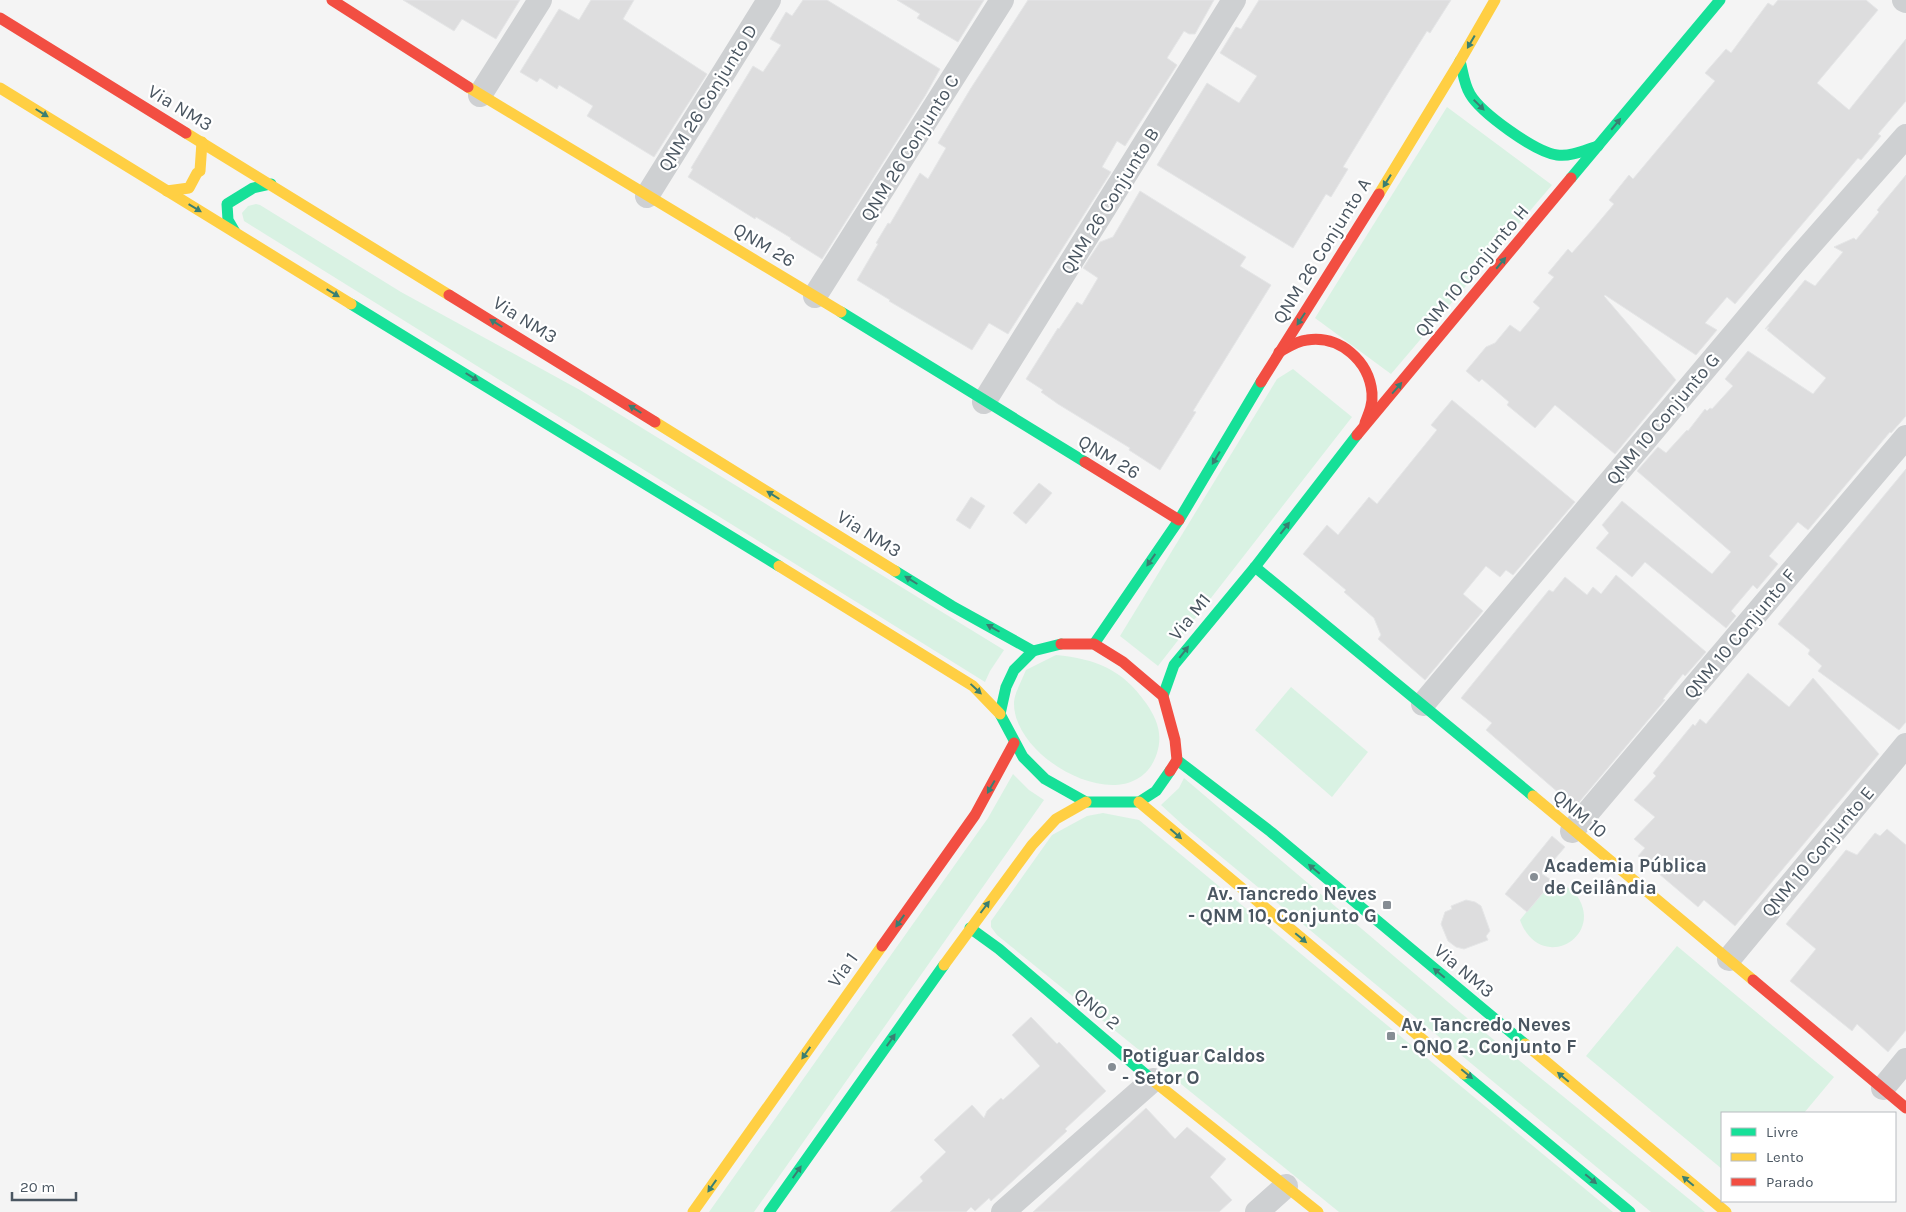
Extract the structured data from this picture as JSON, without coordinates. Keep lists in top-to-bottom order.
{
  "streets": {
    "main road": [
      "Via NM3",
      "QNM 26",
      "QNM 26 Conjunto A",
      "QNM 10 Conjunto H",
      "Via M1",
      "QNM 10",
      "Via 1",
      "QNO 2"
    ],
    "street": [
      "QNM 26 Conjunto D",
      "QNM 26 Conjunto C",
      "QNM 26 Conjunto B",
      "QNM 10 Conjunto G",
      "QNM 10 Conjunto F",
      "QNM 10 Conjunto E"
    ]
  },
  "crossings": [
    ["QNM 26 Conjunto D", "QNM 26"],
    ["Via NM3", "Via M1"],
    ["Via NM3", "Via 1"],
    ["QNM 26 Conjunto C", "QNM 26"],
    ["QNM 26 Conjunto B", "QNM 26"],
    ["QNM 26", "QNM 26 Conjunto A"],
    ["QNM 10 Conjunto H", "Via M1"],
    ["QNM 10 Conjunto H", "QNM 10"],
    ["QNM 10 Conjunto G", "QNM 10"],
    ["Via M1", "QNM 10"],
    ["Via M1", "Via 1"],
    ["QNM 10 Conjunto F", "QNM 10"],
    ["QNM 10", "QNM 10 Conjunto E"]
  ],
  "one_way": ["QNM 26 Conjunto A", "QNM 10 Conjunto H"],
  "places": {
    "other": ["Academia Pública de Ceilândia", "Potiguar Caldos - Setor O"],
    "transit": ["Av. Tancredo Neves - QNM 10, Conjunto G", "Av. Tancredo Neves - QNO 2, Conjunto F"]
  },
  "legend": ["Livre", "Lento", "Parado"],
  "scale_bar": "20 m"
}
